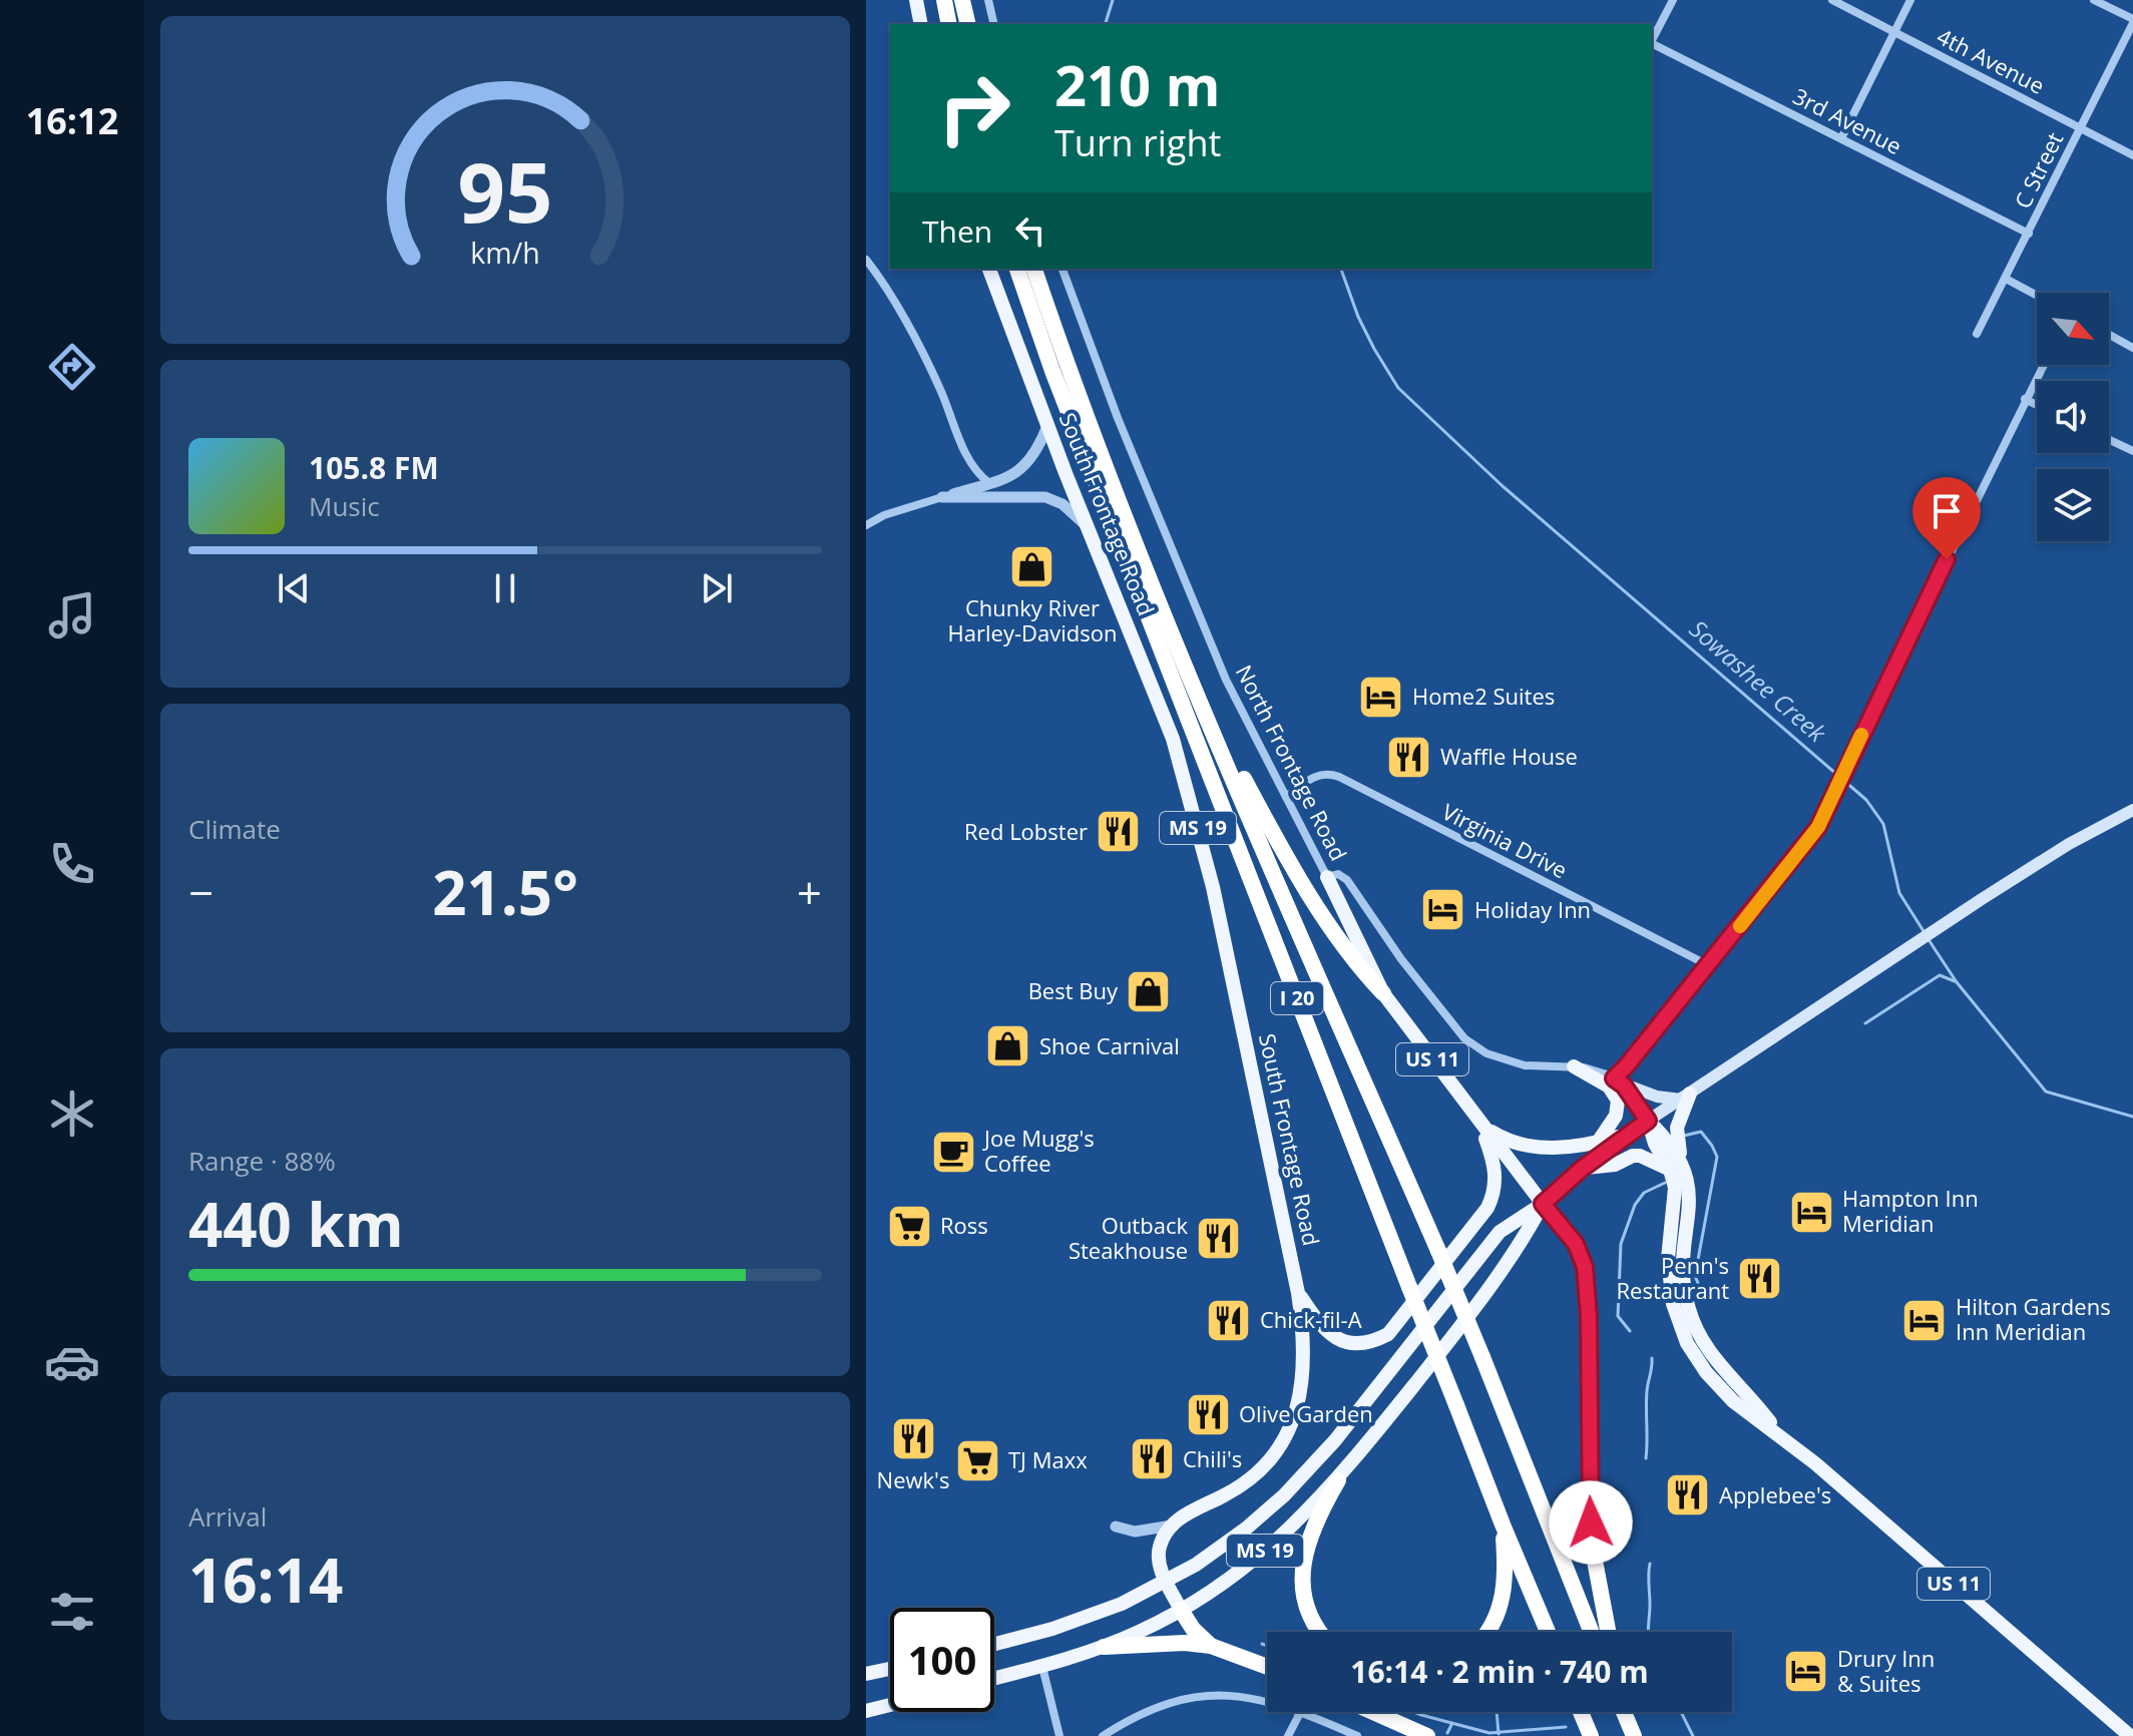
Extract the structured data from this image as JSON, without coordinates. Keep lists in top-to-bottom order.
{
  "streets": {
    "highway": ["I 20", "US 11"],
    "main road": ["South Frontage Road", "MS 19"],
    "street": [
      "4th Avenue",
      "3rd Avenue",
      "C Street",
      "North Frontage Road",
      "Virginia Drive"
    ]
  },
  "crossings": [
    ["4th Avenue", "C Street"],
    ["3rd Avenue", "C Street"],
    ["North Frontage Road", "Virginia Drive"],
    ["I 20", "US 11"]
  ],
  "water": ["Sowashee Creek"],
  "places": {
    "shop": ["Chunky River Harley-Davidson", "Best Buy", "Shoe Carnival"],
    "hotel": [
      "Home2 Suites",
      "Holiday Inn",
      "Hampton Inn Meridian",
      "Hilton Gardens Inn Meridian",
      "Drury Inn & Suites"
    ],
    "restaurant": [
      "Waffle House",
      "Red Lobster",
      "Outback Steakhouse",
      "Penn's Restaurant",
      "Chick-fil-A",
      "Olive Garden",
      "Newk's",
      "Chili's",
      "Applebee's"
    ],
    "cafe": ["Joe Mugg's Coffee"],
    "supermarket": ["Ross", "TJ Maxx"]
  },
  "north": "bottom right",
  "page": {
    "tabs": "16:12",
    "turn": ["210 m", "Turn right"],
    "then": "Then",
    "song": ["105.8 FM", "Music"],
    "tile": [
      "Climate",
      ["Range · 88%", "440 km"],
      ["Arrival", "16:14"]
    ],
    "heat": ["−", "21.5°", "+"],
    "limit": "100",
    "trip": "16:14 · 2 min · 740 m",
    "gauge": ["95", "km/h"]
  }
}
